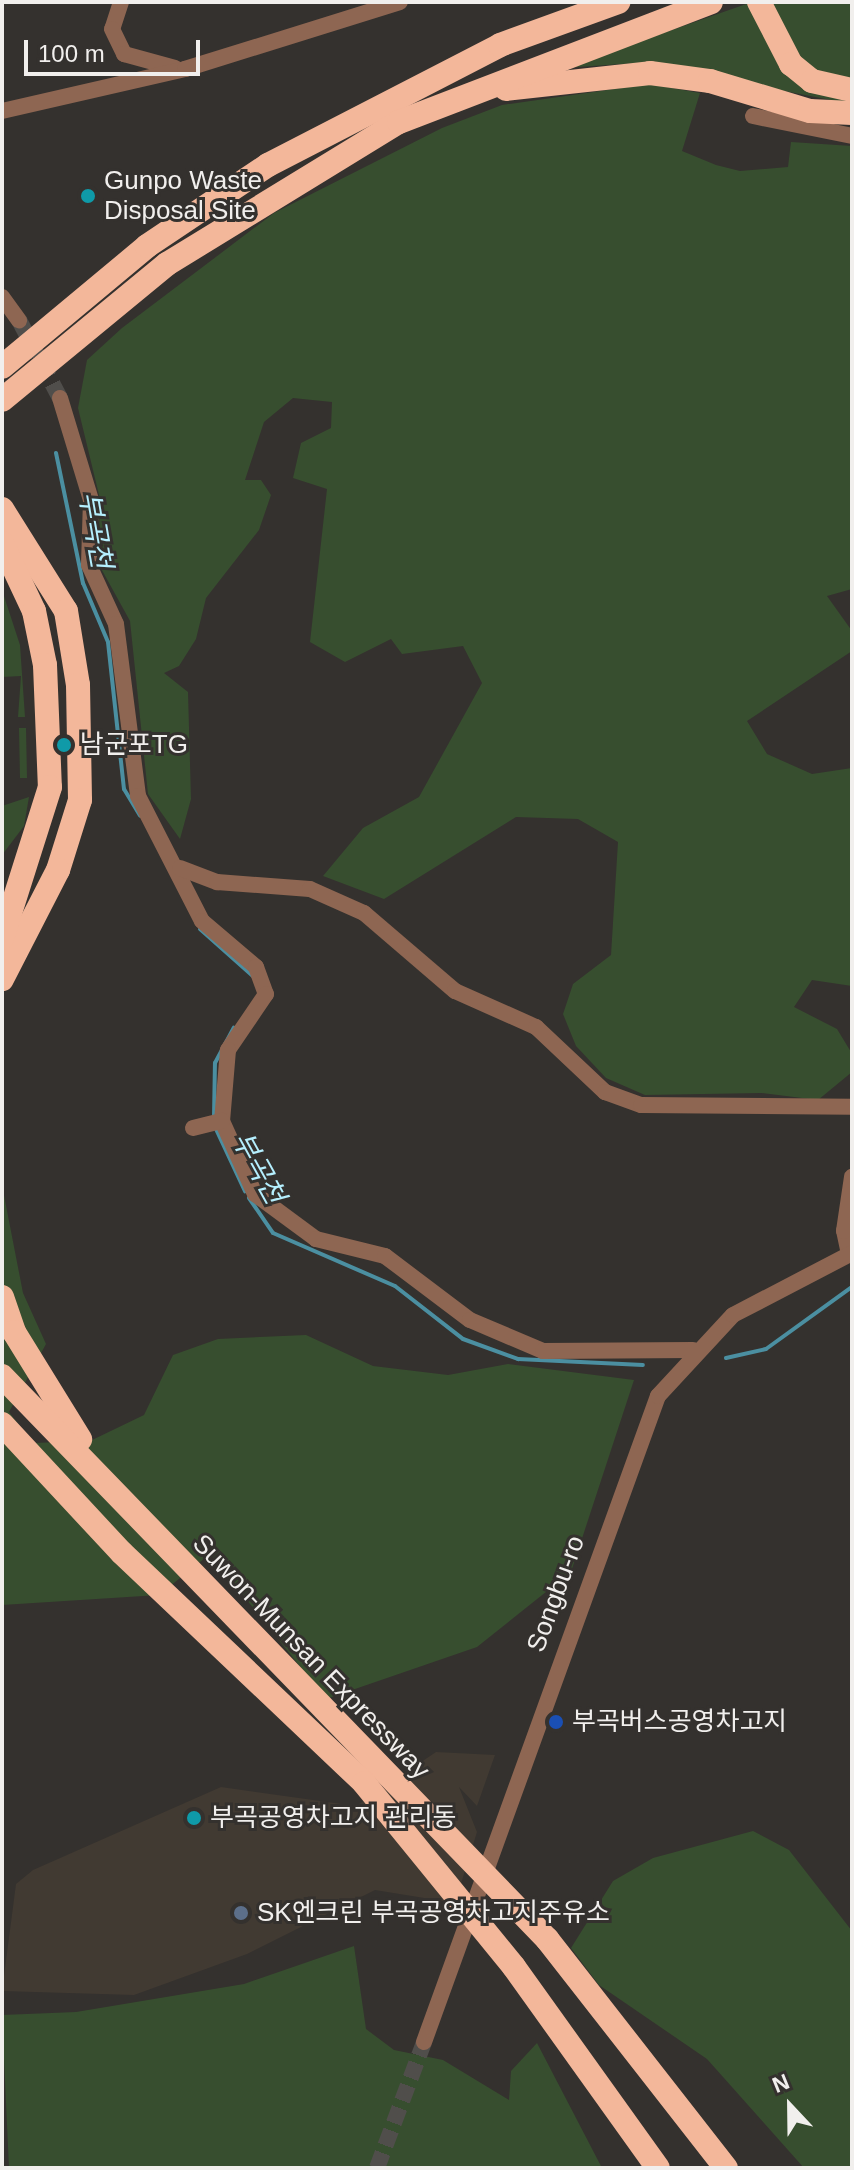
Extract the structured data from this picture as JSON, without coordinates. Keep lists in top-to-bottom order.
{
  "streets": {
    "highway": ["Suwon-Munsan Expressway"],
    "street": ["Songbu-ro"]
  },
  "water": ["부곡천"],
  "places": [
    "Gunpo Waste Disposal Site",
    "남군포TG",
    "부곡버스공영차고지",
    "부곡공영차고지 관리동",
    "SK엔크린 부곡공영차고지주유소"
  ],
  "scale_bar": "100 m",
  "north": "top"
}
